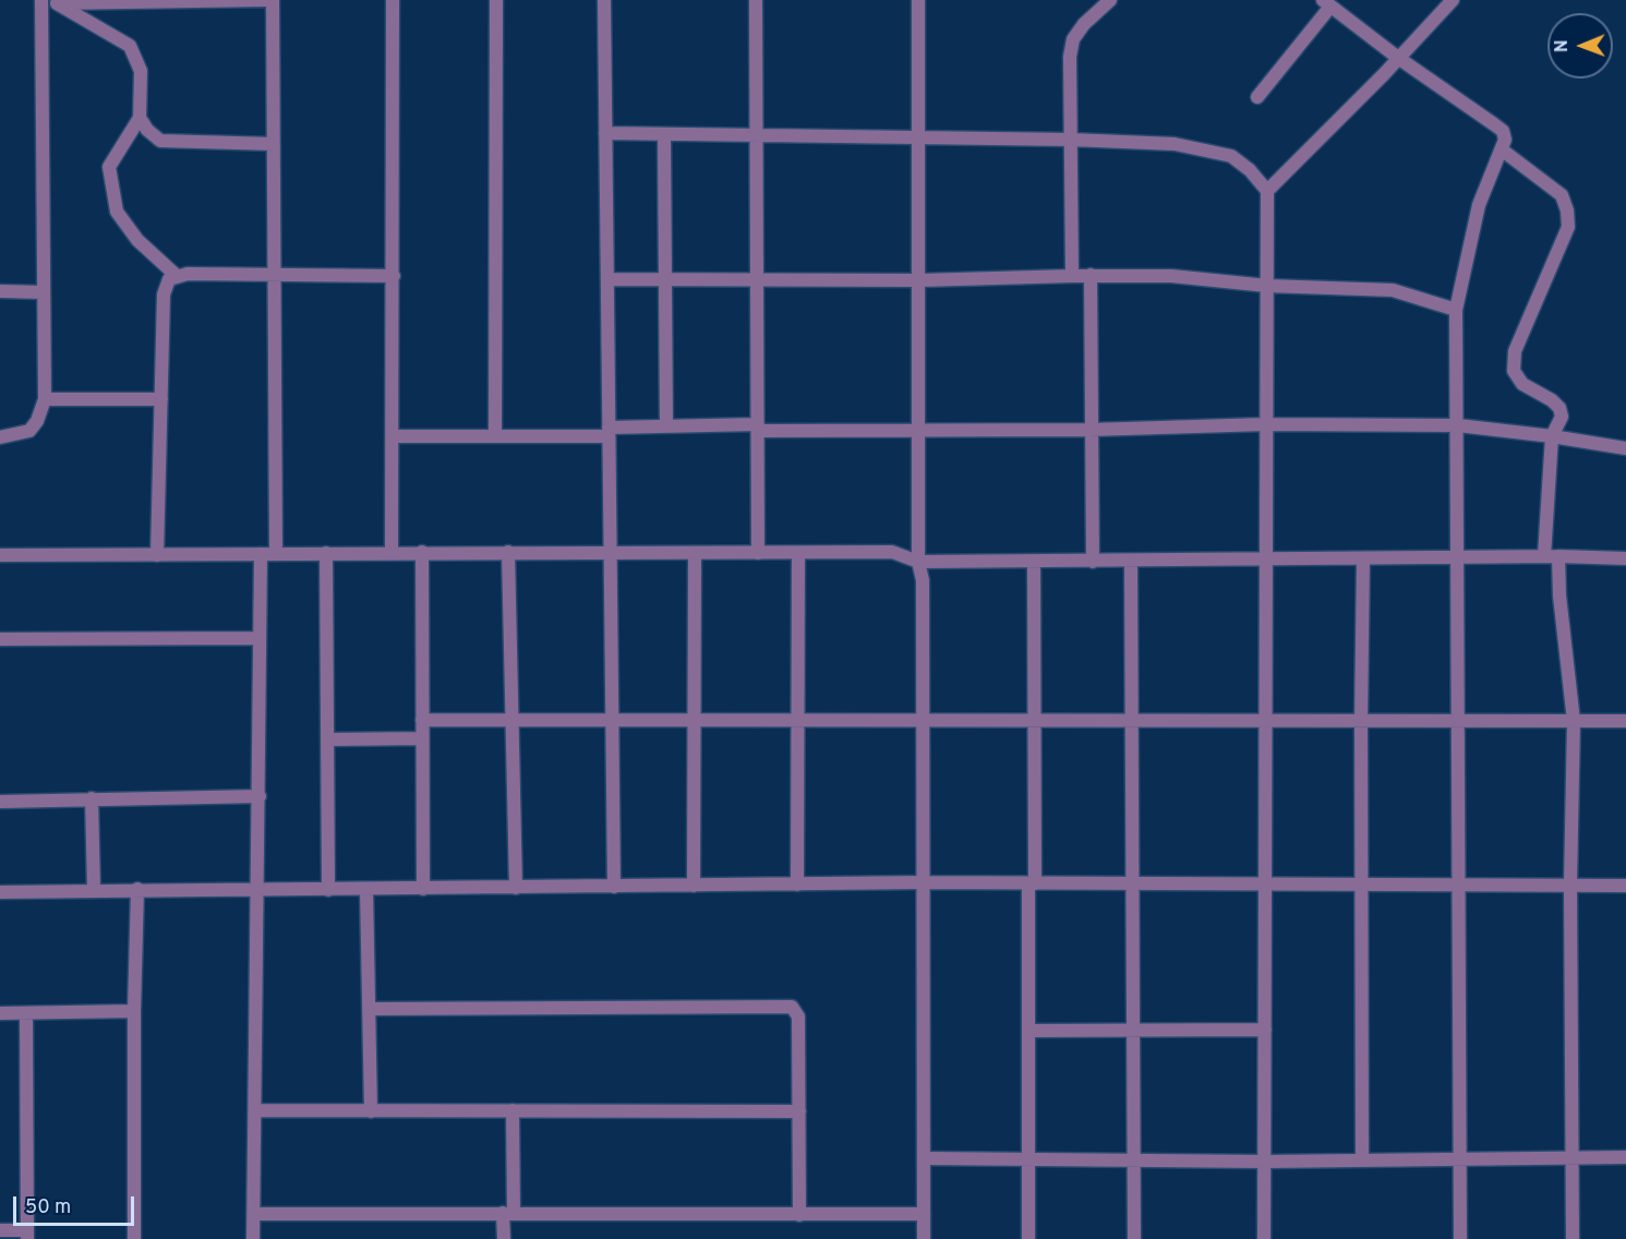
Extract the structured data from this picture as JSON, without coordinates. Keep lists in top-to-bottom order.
{
  "scale_bar": "50 m",
  "north": "left"
}
